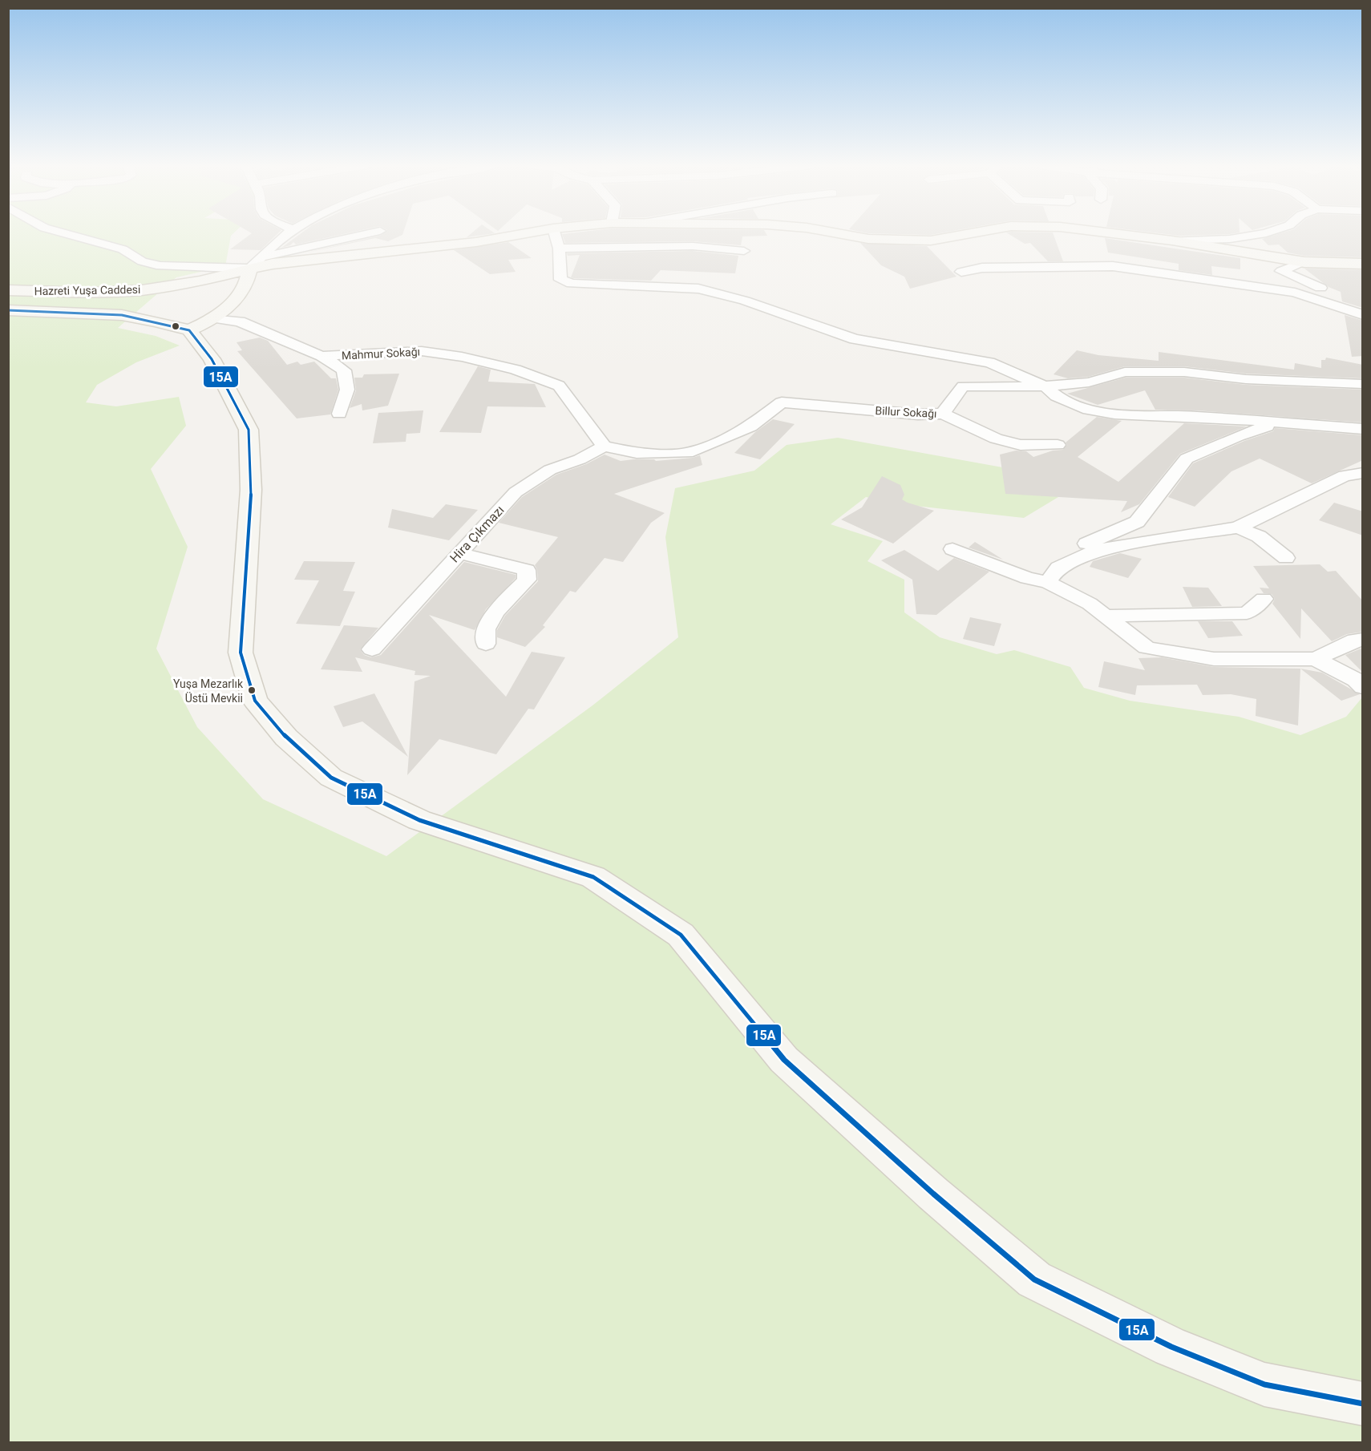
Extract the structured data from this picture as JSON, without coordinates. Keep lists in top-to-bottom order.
{
  "streets": {
    "street": [
      "Hazreti Yuşa Caddesi",
      "Mahmur Sokağı",
      "Billur Sokağı",
      "Hira Çıkmazı"
    ]
  },
  "crossings": [
    ["Mahmur Sokağı", "Billur Sokağı"],
    ["Mahmur Sokağı", "Hira Çıkmazı"],
    ["Billur Sokağı", "Hira Çıkmazı"]
  ],
  "places": ["Yuşa Mezarlık Üstü Mevkii"],
  "lines": ["transit line 15A"]
}
